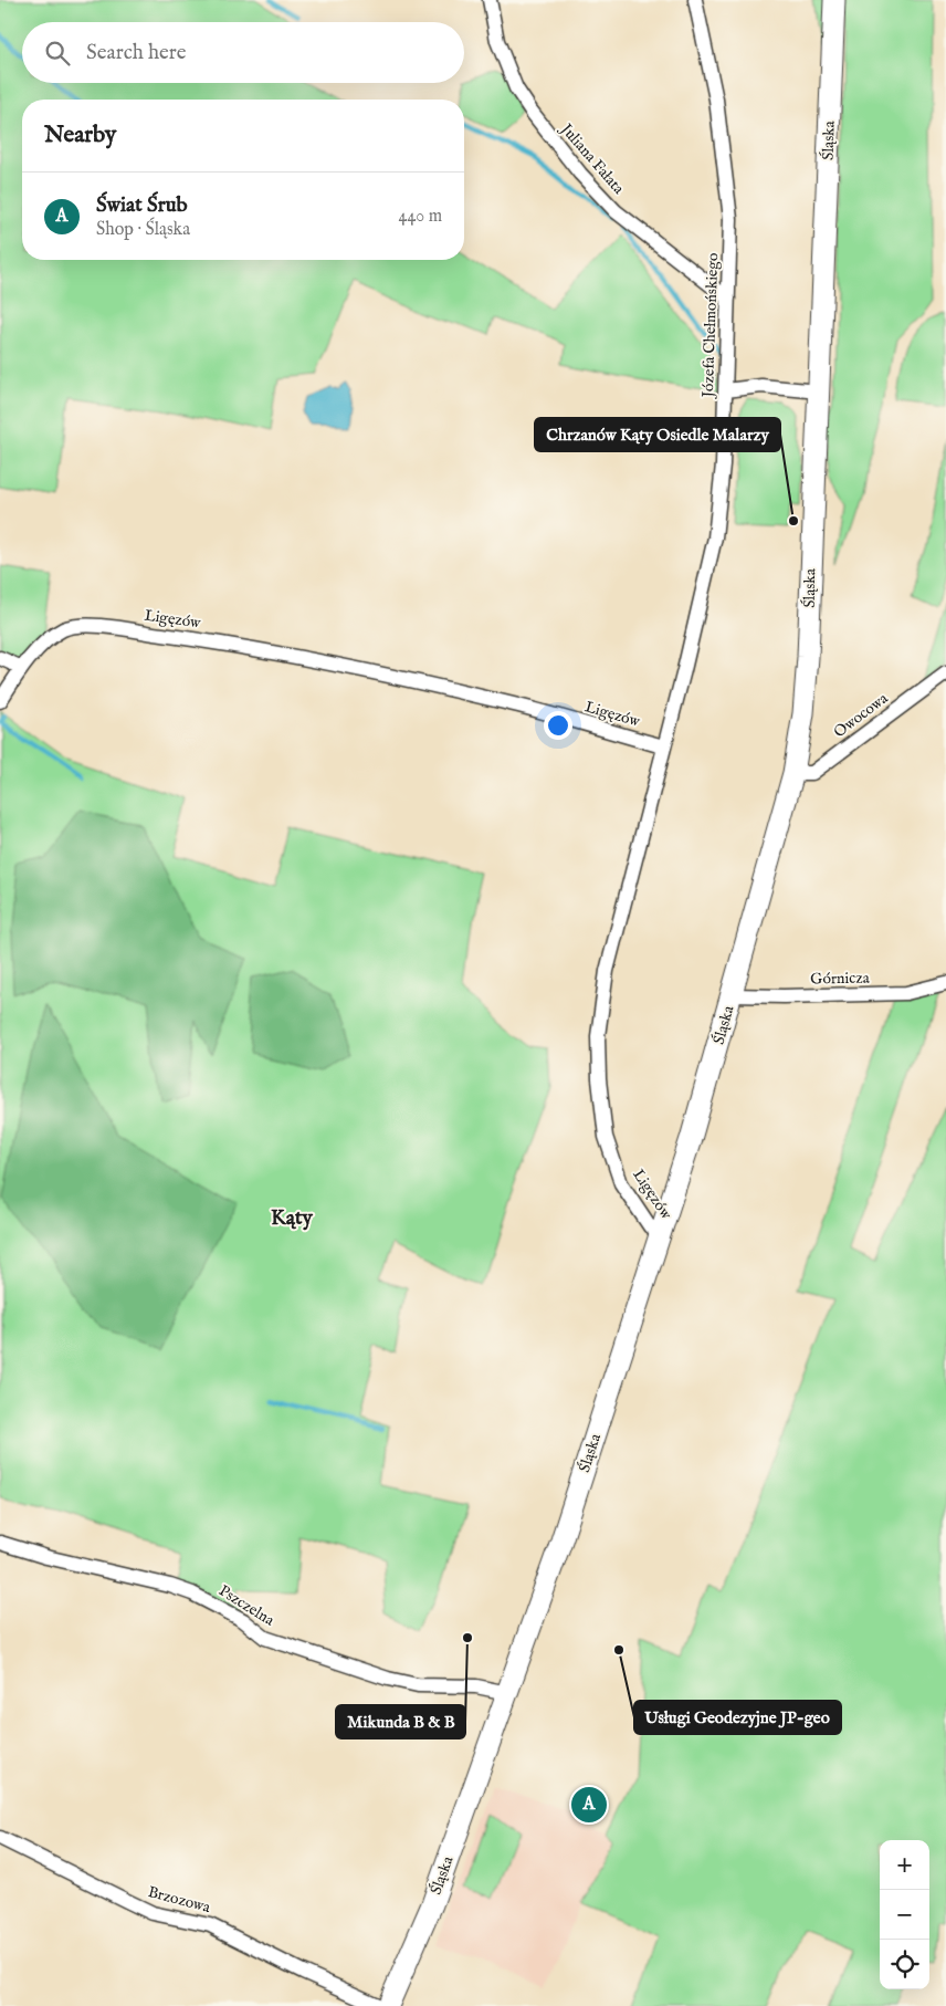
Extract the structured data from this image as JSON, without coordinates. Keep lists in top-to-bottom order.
{
  "streets": {
    "main road": ["Śląska"],
    "street": [
      "Juliana Fałata",
      "Józefa Chełmońskiego",
      "Ligęzów",
      "Owocowa",
      "Górnicza",
      "Pszczelna",
      "Brzozowa"
    ]
  },
  "crossings": [
    ["Śląska", "Ligęzów"],
    ["Śląska", "Owocowa"],
    ["Śląska", "Górnicza"],
    ["Śląska", "Pszczelna"],
    ["Juliana Fałata", "Józefa Chełmońskiego"],
    ["Józefa Chełmońskiego", "Ligęzów"]
  ],
  "districts": ["Kąty"],
  "places": ["Chrzanów Kąty Osiedle Malarzy", "Mikunda B & B", "Usługi Geodezyjne JP-geo"],
  "page": {
    "search": "Search here",
    "heading": "Nearby",
    "list": [
      {
        "mark": "A",
        "name": "Świat Śrub",
        "note": "Shop · Śląska",
        "value": "440 m"
      }
    ],
    "pins": "A",
    "map_buttons": ["+", "−"]
  }
}
